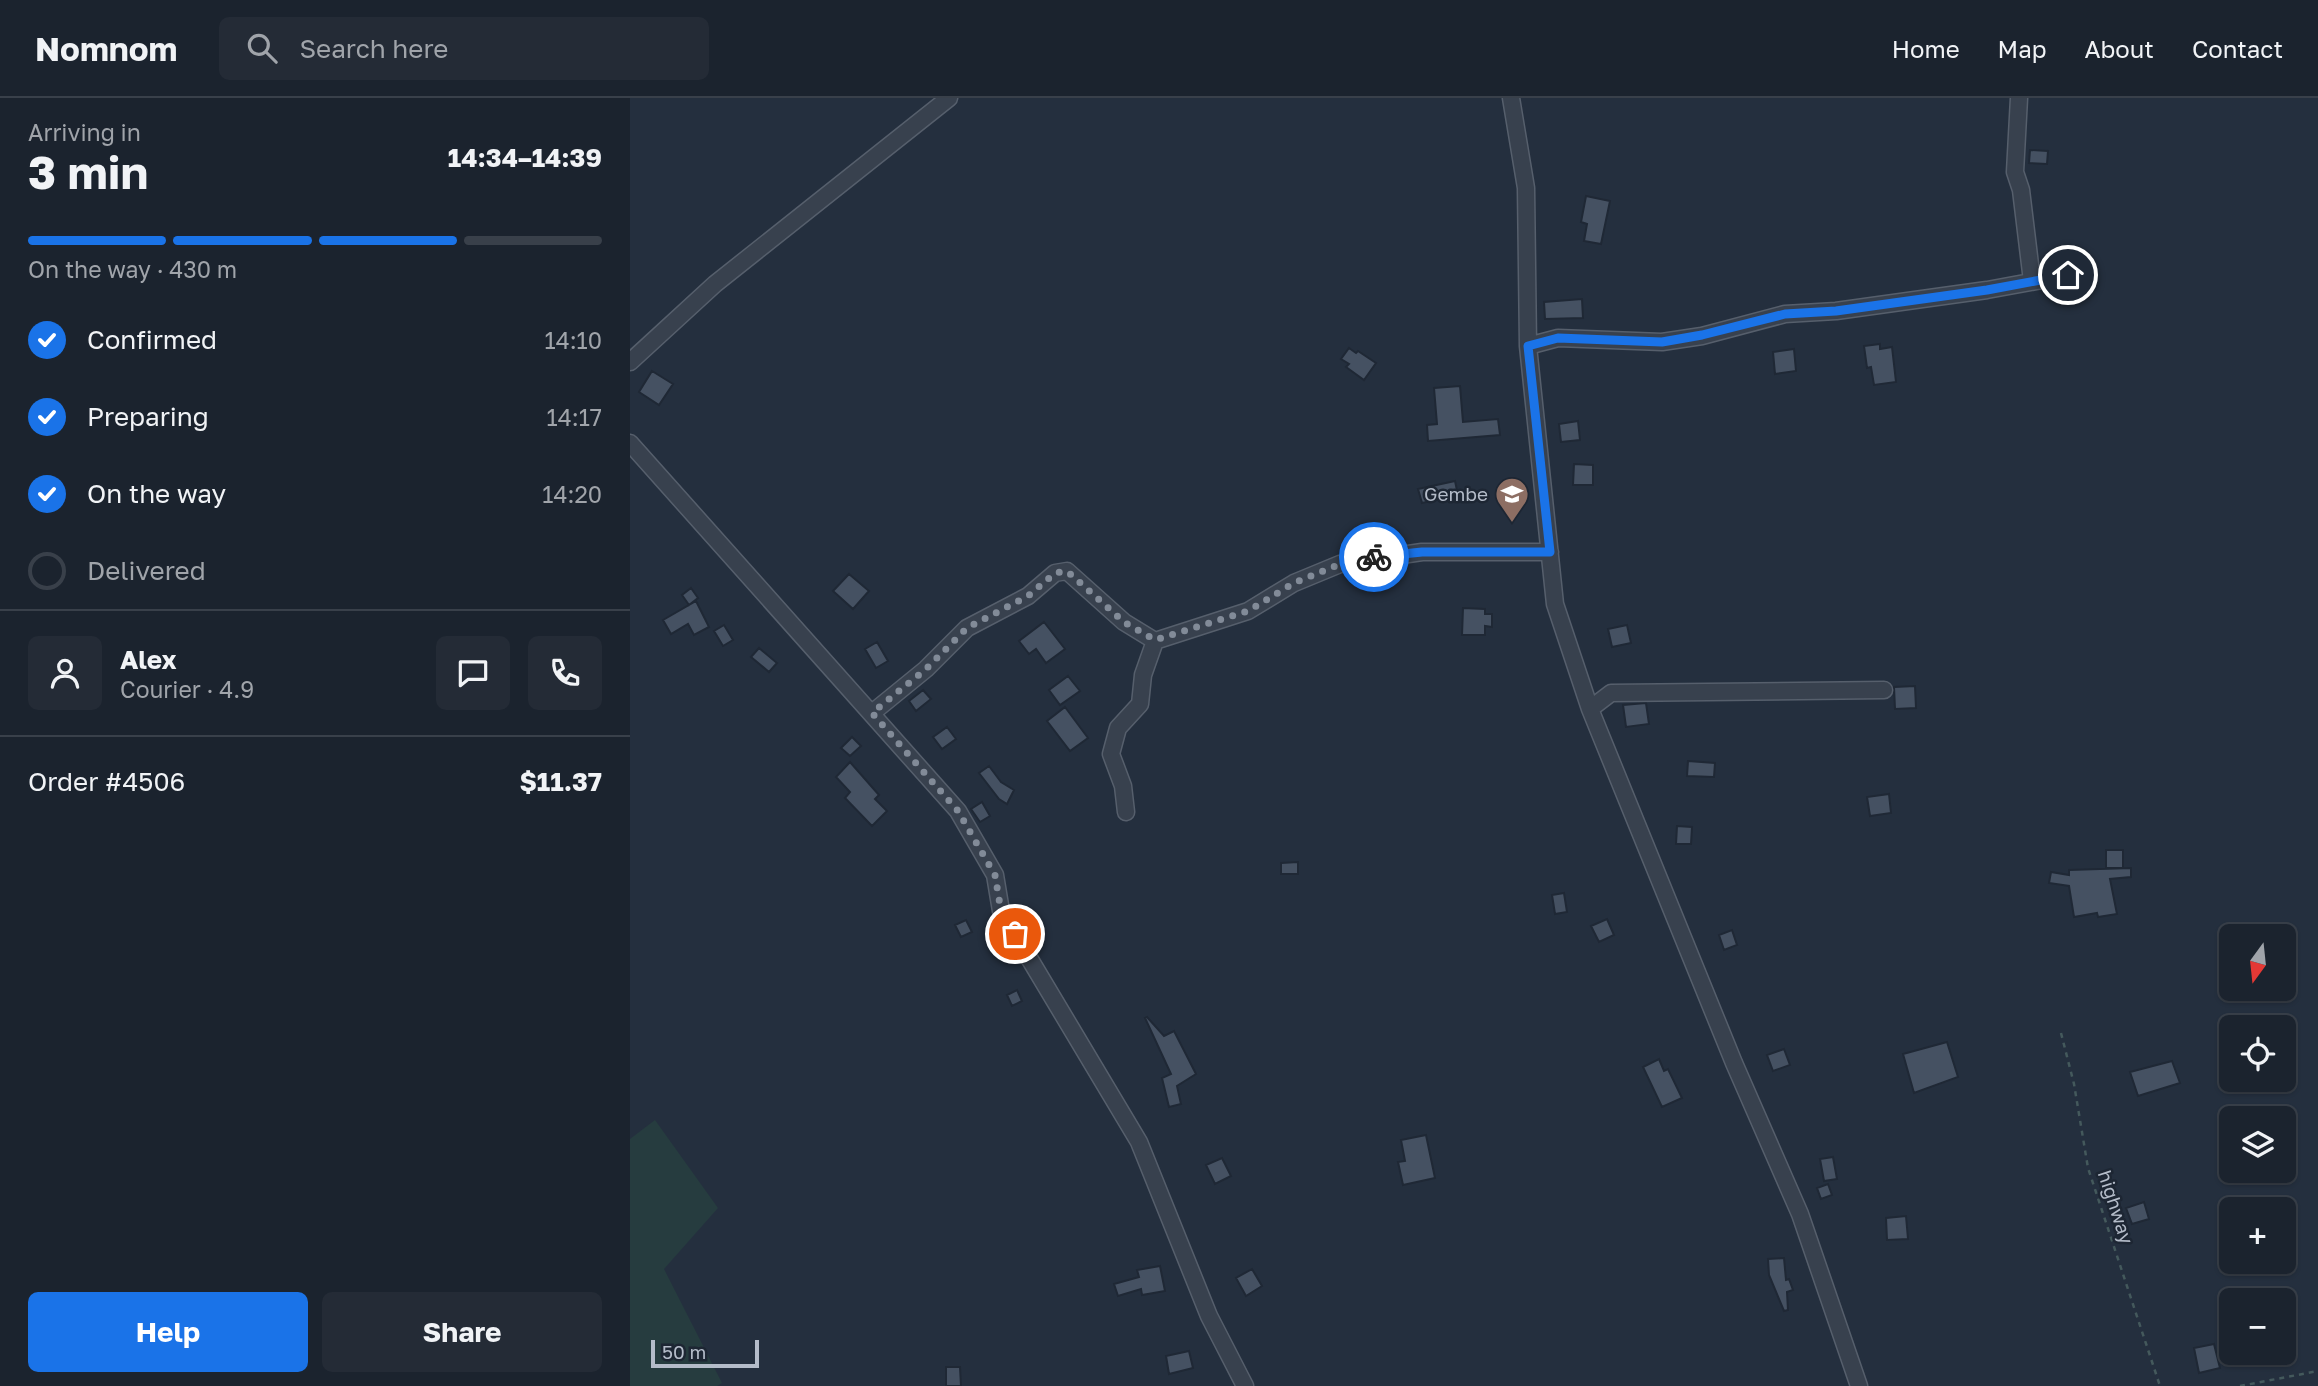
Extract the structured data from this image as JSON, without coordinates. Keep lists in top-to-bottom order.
{
  "streets": {
    "path": ["highway"]
  },
  "places": {
    "school or university": ["Gembe"]
  },
  "scale_bar": "50 m",
  "north": "bottom",
  "page": {
    "header": "Nomnom",
    "search": "Search here",
    "nav": [
      "Home",
      "Map",
      "About",
      "Contact"
    ],
    "heading": ["3 min", "Arriving in", "14:34–14:39"],
    "panel": [
      "Alex",
      "Courier · 4.9",
      "Order #4506",
      "$11.37"
    ],
    "bar": "On the way · 430 m",
    "list": [
      ["Confirmed", "14:10"],
      ["Preparing", "14:17"],
      ["On the way", "14:20"],
      "Delivered"
    ],
    "map_buttons": ["+", "−"],
    "buttons": ["Help", "Share"],
    "scale": "50 m"
  }
}
